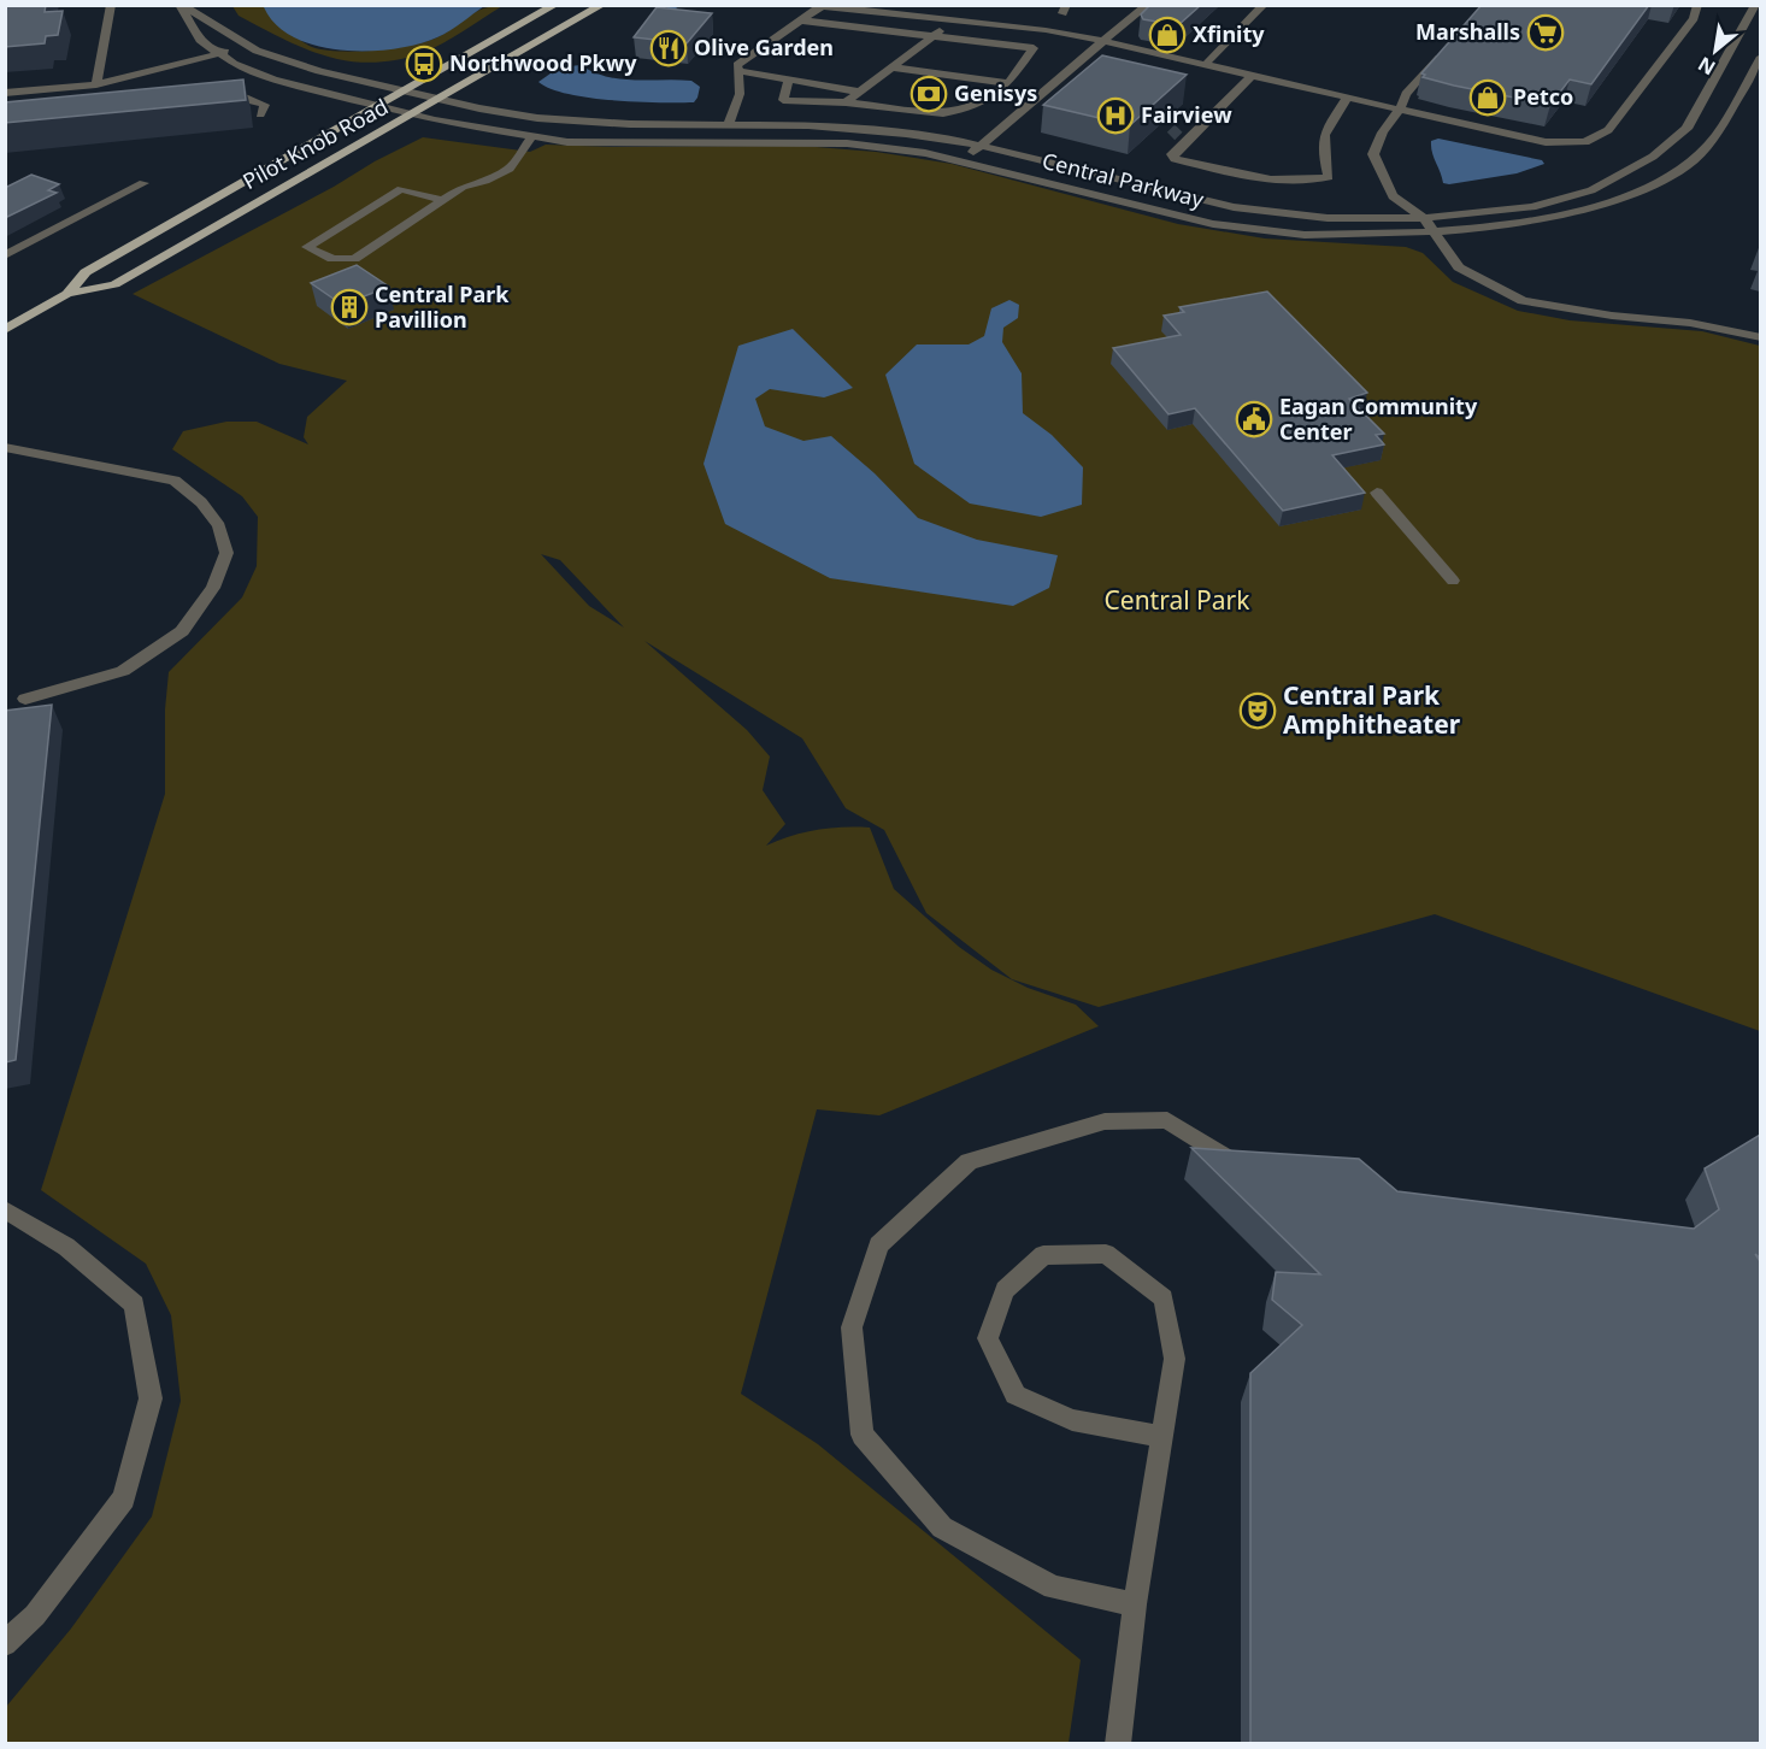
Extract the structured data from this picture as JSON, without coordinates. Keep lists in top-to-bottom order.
{
  "streets": {
    "main road": ["Pilot Knob Road"],
    "street": ["Central Parkway"]
  },
  "crossings": [
    ["Pilot Knob Road", "Central Parkway"]
  ],
  "parks": ["Central Park"],
  "places": {
    "supermarket": ["Marshalls"],
    "shop": ["Xfinity", "Petco"],
    "restaurant": ["Olive Garden"],
    "bus stop": ["Northwood Pkwy"],
    "bank": ["Genisys"],
    "hospital": ["Fairview"],
    "building": ["Central Park Pavillion"],
    "public building": ["Eagan Community Center"],
    "theatre": ["Central Park Amphitheater"]
  },
  "north": "bottom left"
}
